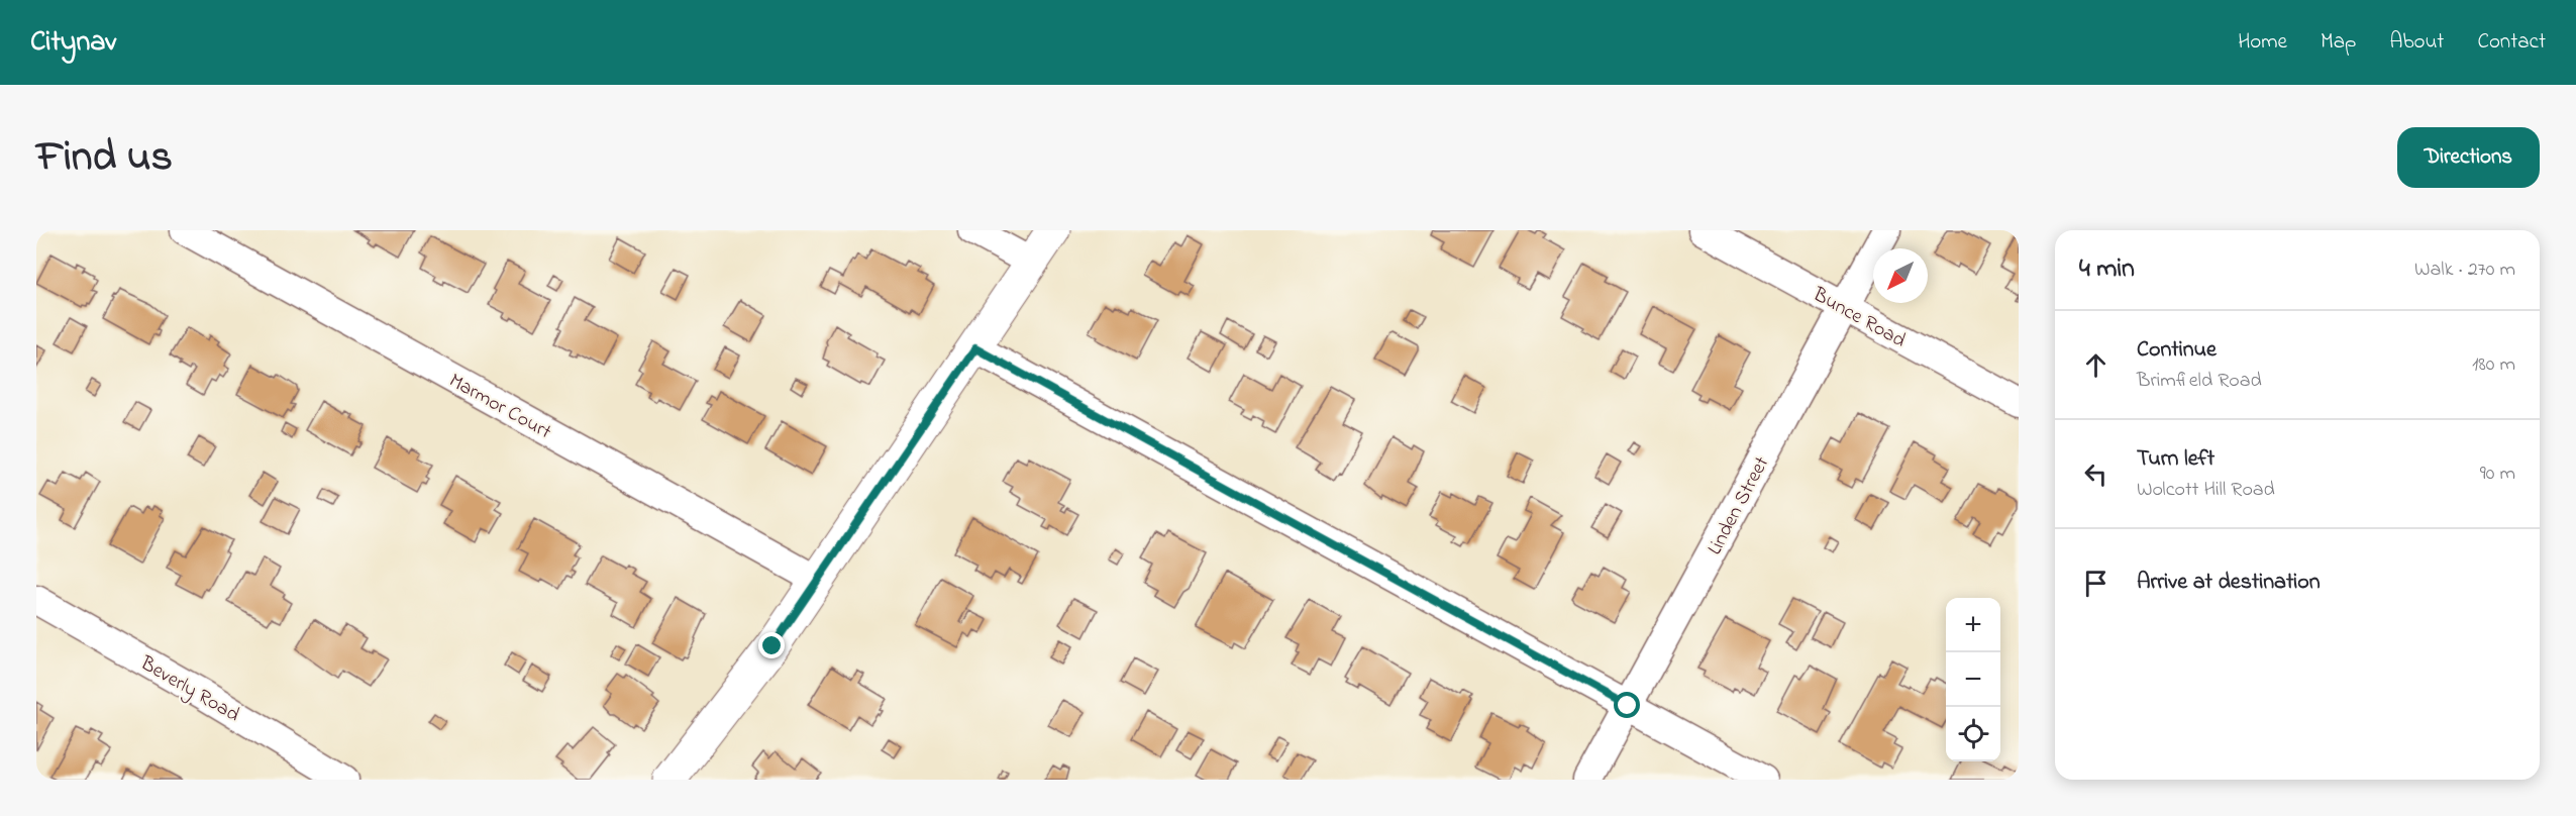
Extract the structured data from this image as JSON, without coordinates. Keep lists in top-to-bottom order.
{
  "streets": {
    "street": [
      "Bunce Road",
      "Marmor Court",
      "Linden Street",
      "Beverly Road"
    ]
  },
  "crossings": [
    ["Bunce Road", "Linden Street"]
  ],
  "north": "bottom left",
  "page": {
    "header": "Citynav",
    "nav": [
      "Home",
      "Map",
      "About",
      "Contact"
    ],
    "title": "Find us",
    "buttons": "Directions",
    "heading": ["4 min", "Walk · 270 m"],
    "list": [
      ["Continue", "Brimfield Road", "180 m"],
      ["Turn left", "Wolcott Hill Road", "90 m"],
      "Arrive at destination"
    ],
    "map_buttons": ["+", "−"]
  }
}
